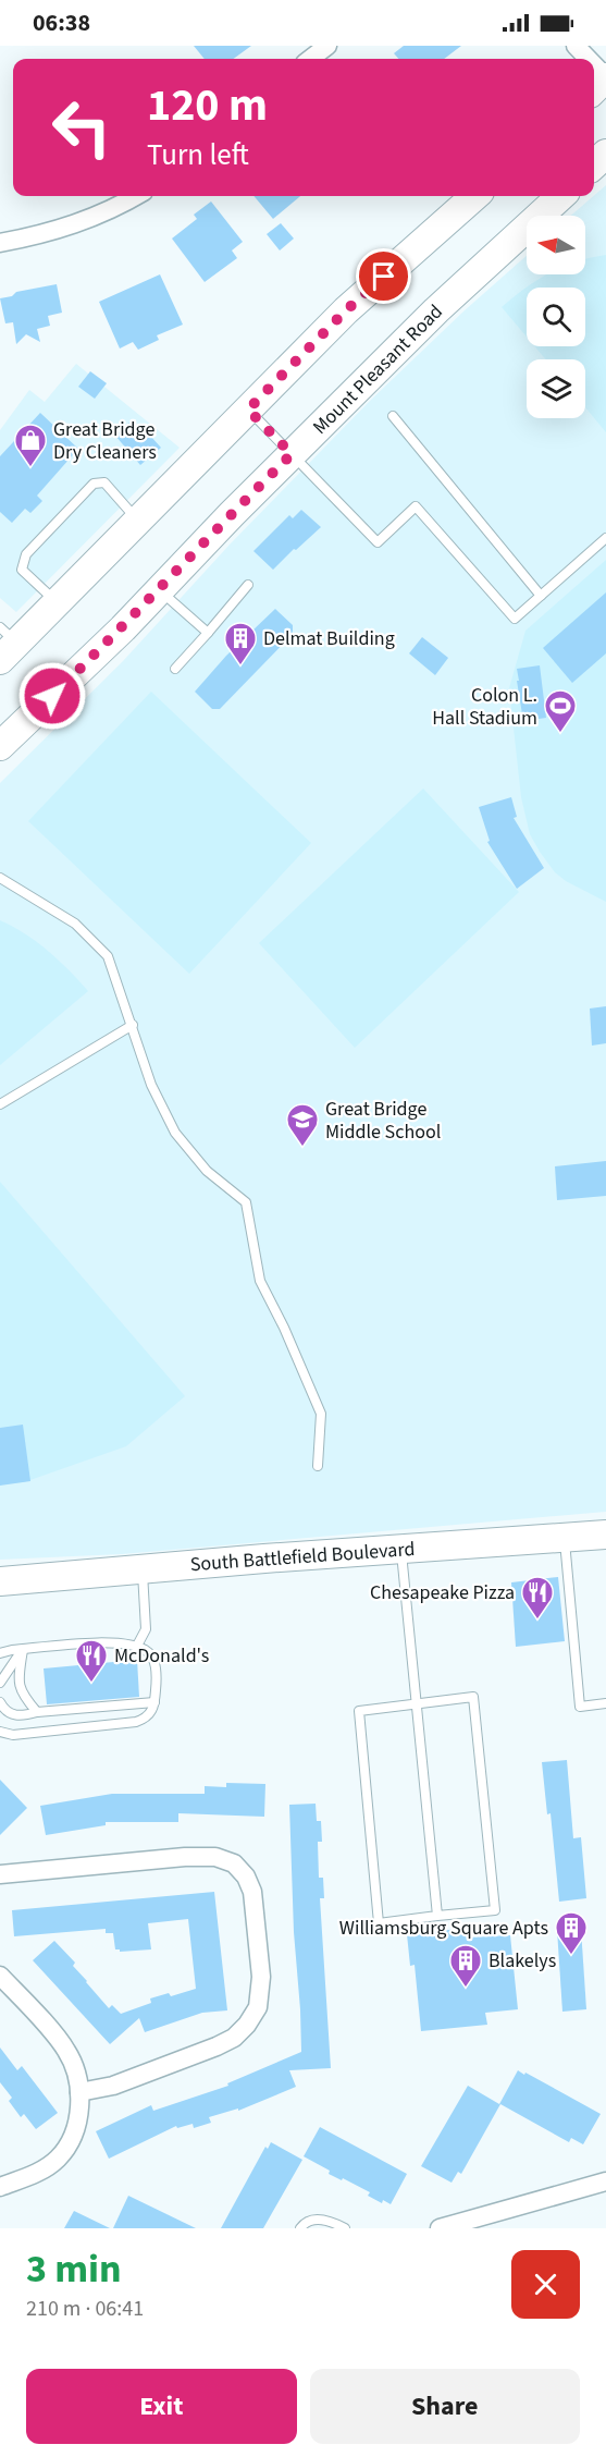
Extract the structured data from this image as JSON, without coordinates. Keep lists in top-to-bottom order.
{
  "streets": {
    "main road": ["Mount Pleasant Road", "South Battlefield Boulevard"]
  },
  "places": {
    "shop": ["Great Bridge Dry Cleaners"],
    "building": ["Delmat Building", "Williamsburg Square Apts", "Blakelys"],
    "sports": ["Colon L. Hall Stadium"],
    "school or university": ["Great Bridge Middle School"],
    "restaurant": ["Chesapeake Pizza", "McDonald's"]
  },
  "north": "left",
  "page": {
    "status": "06:38",
    "turn": ["120 m", "Turn left"],
    "heading": ["3 min", "210 m · 06:41"],
    "buttons": ["Exit", "Share"]
  }
}
